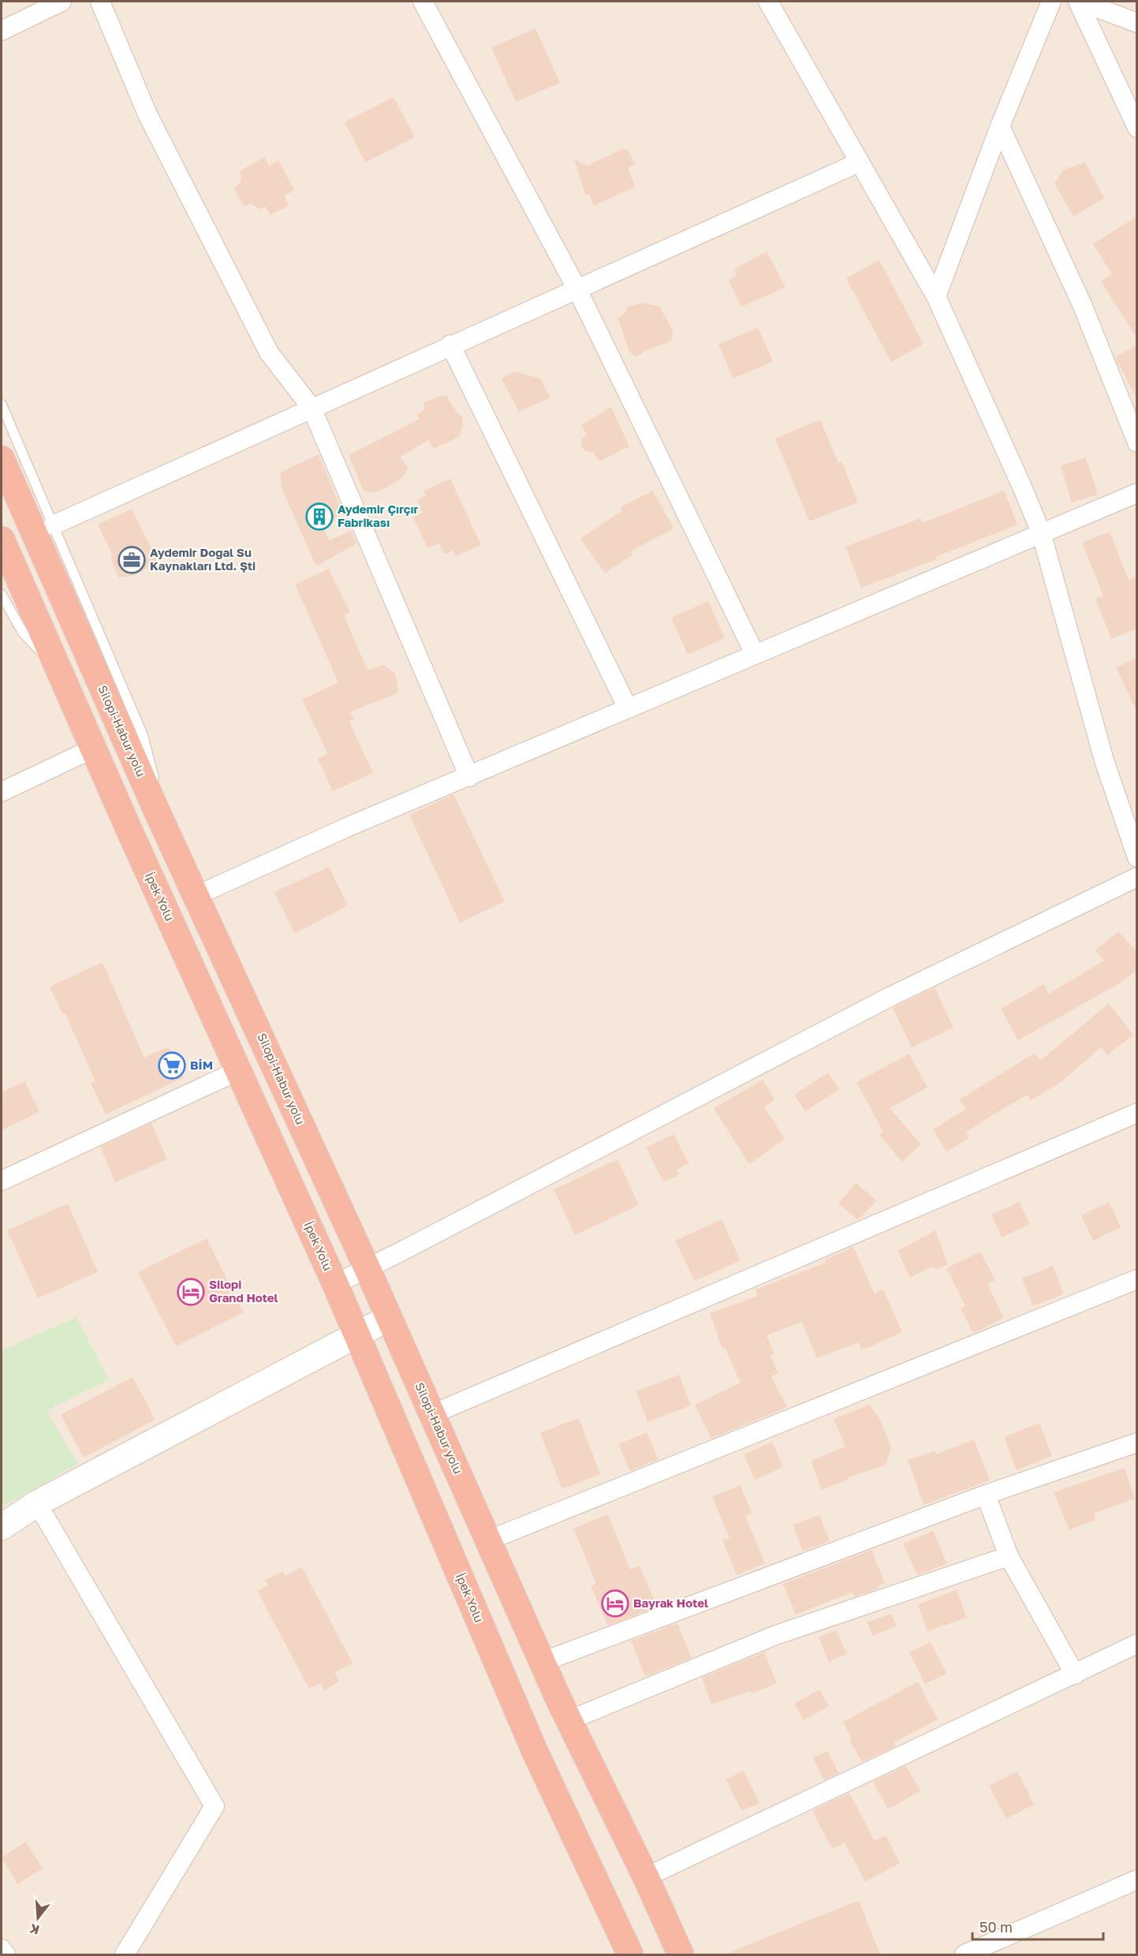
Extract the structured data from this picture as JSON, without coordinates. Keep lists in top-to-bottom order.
{
  "streets": {
    "highway": ["Silopi-Habur yolu", "İpek Yolu"]
  },
  "places": {
    "building": ["Aydemir Çırçır Fabrikası"],
    "office": ["Aydemir Doğal Su Kaynakları Ltd. Şti"],
    "supermarket": ["BİM"],
    "hotel": ["Silopi Grand Hotel", "Bayrak Hotel"]
  },
  "scale_bar": "50 m",
  "north": "bottom"
}
